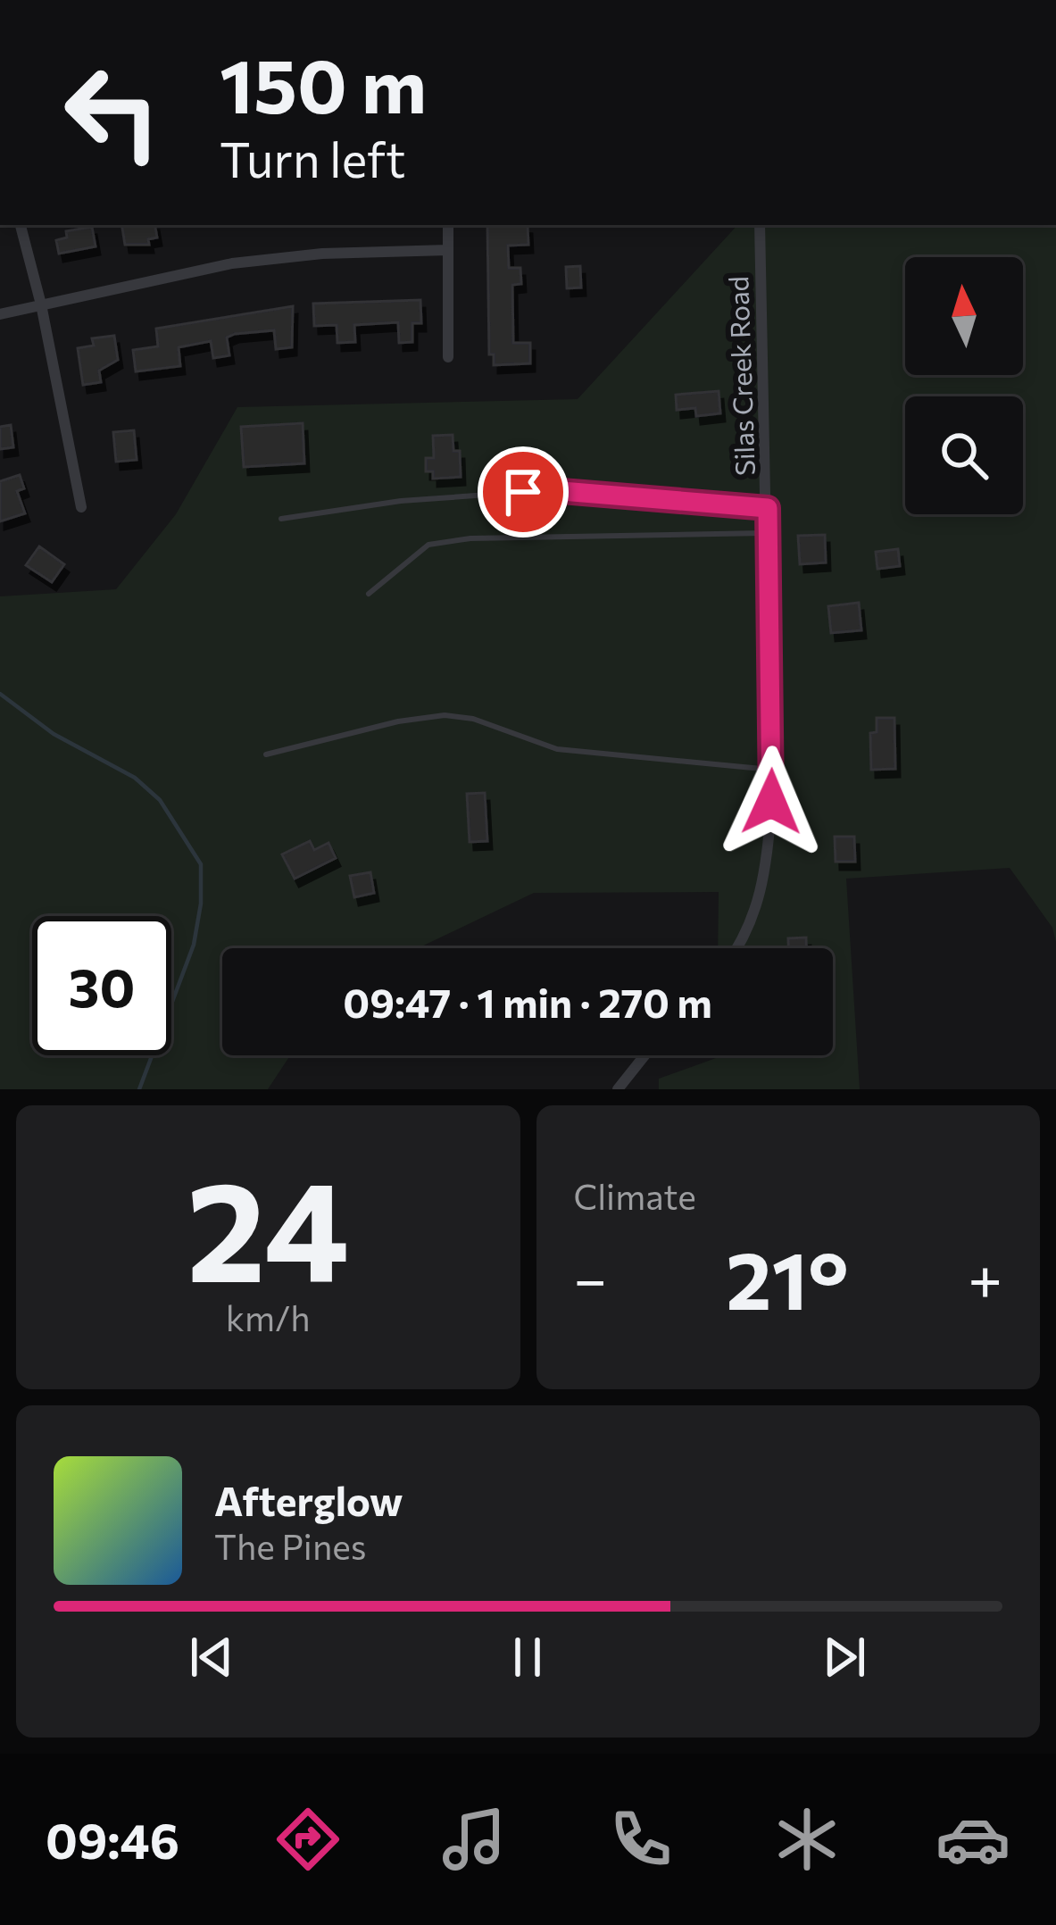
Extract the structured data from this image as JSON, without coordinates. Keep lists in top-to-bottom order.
{
  "streets": {
    "street": ["Silas Creek Road"]
  },
  "north": "top",
  "page": {
    "turn": ["150 m", "Turn left"],
    "limit": "30",
    "trip": "09:47 · 1 min · 270 m",
    "tile": [
      ["24", "km/h"],
      "Climate"
    ],
    "heat": ["−", "21°", "+"],
    "song": ["Afterglow", "The Pines"],
    "tabs": "09:46"
  }
}
